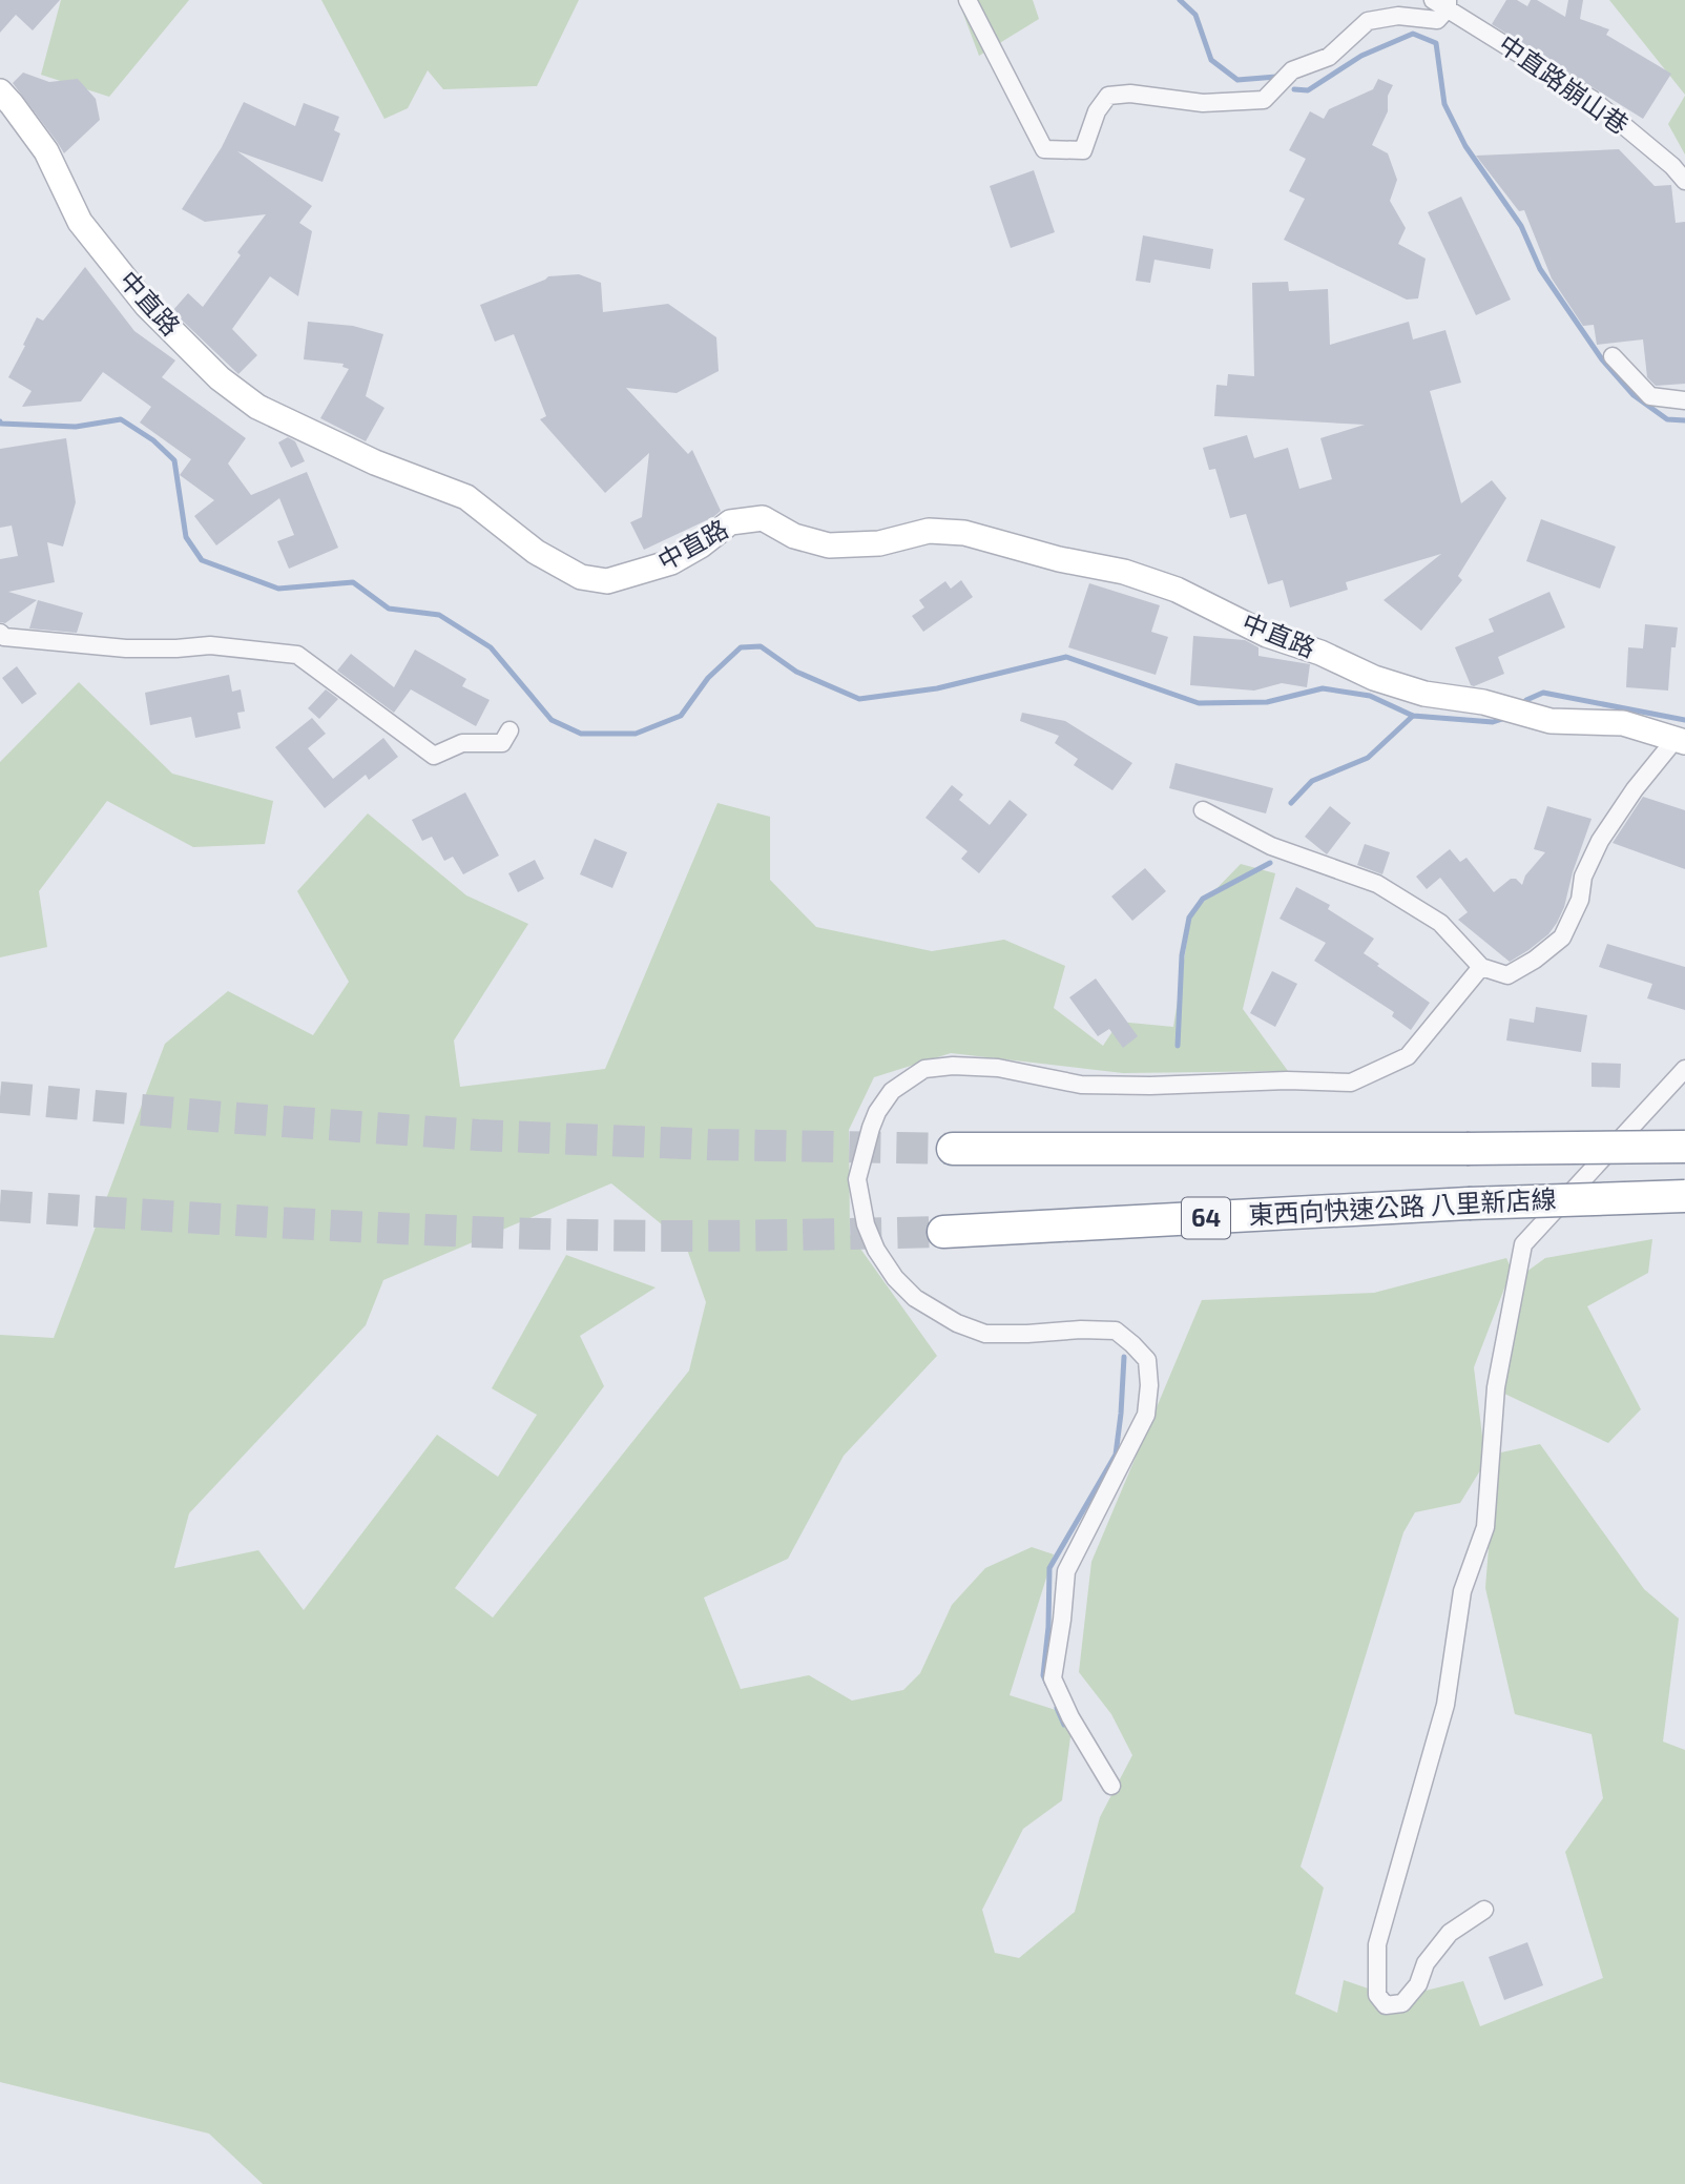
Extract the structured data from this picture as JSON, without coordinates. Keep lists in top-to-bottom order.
{
  "streets": {
    "highway": ["東西向快速公路 八里新店線", "64"],
    "street": ["中直路崩山巷", "中直路"]
  }
}
